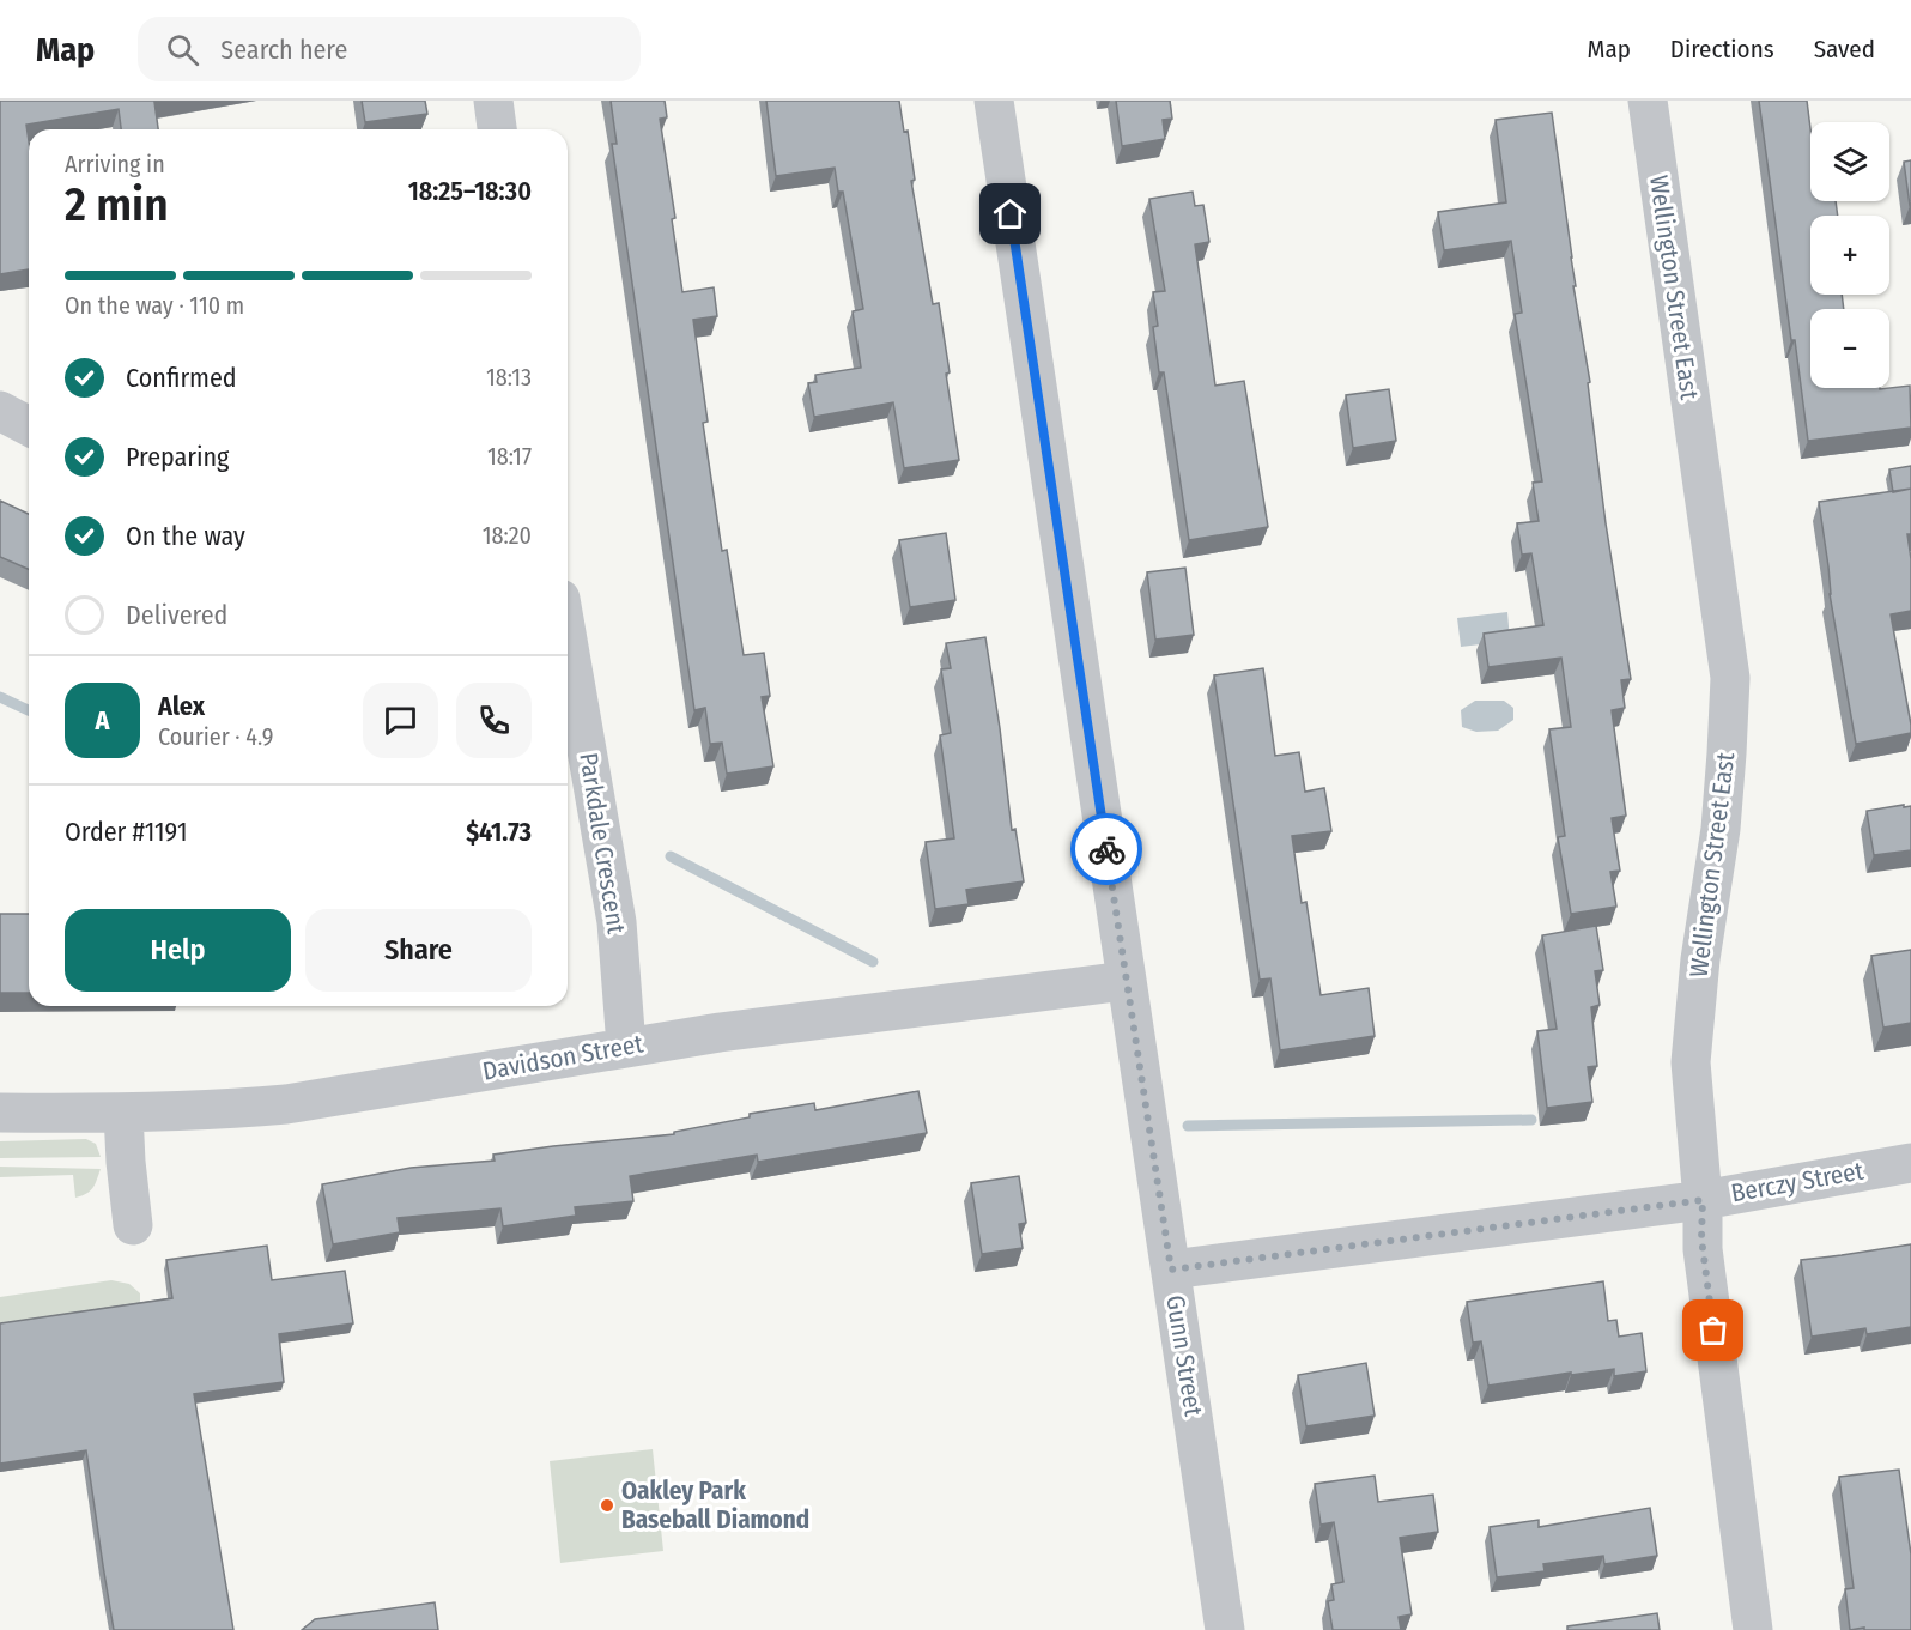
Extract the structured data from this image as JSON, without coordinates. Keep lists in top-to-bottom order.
{
  "streets": {
    "street": [
      "Wellington Street East",
      "Parkdale Crescent",
      "Davidson Street",
      "Berczy Street",
      "Gunn Street"
    ]
  },
  "crossings": [
    ["Wellington Street East", "Berczy Street"],
    ["Parkdale Crescent", "Davidson Street"],
    ["Davidson Street", "Gunn Street"],
    ["Berczy Street", "Gunn Street"]
  ],
  "places": ["Oakley Park Baseball Diamond"],
  "page": {
    "header": "Map",
    "search": "Search here",
    "nav": ["Map", "Directions", "Saved"],
    "map_buttons": ["+", "−"],
    "heading": ["2 min", "Arriving in", "18:25–18:30"],
    "panel": [
      "Alex",
      "Courier · 4.9",
      "Order #1191",
      "$41.73"
    ],
    "bar": "On the way · 110 m",
    "list": [
      ["Confirmed", "18:13"],
      ["Preparing", "18:17"],
      ["On the way", "18:20"],
      "Delivered"
    ],
    "round": "A",
    "buttons": ["Help", "Share"]
  }
}
